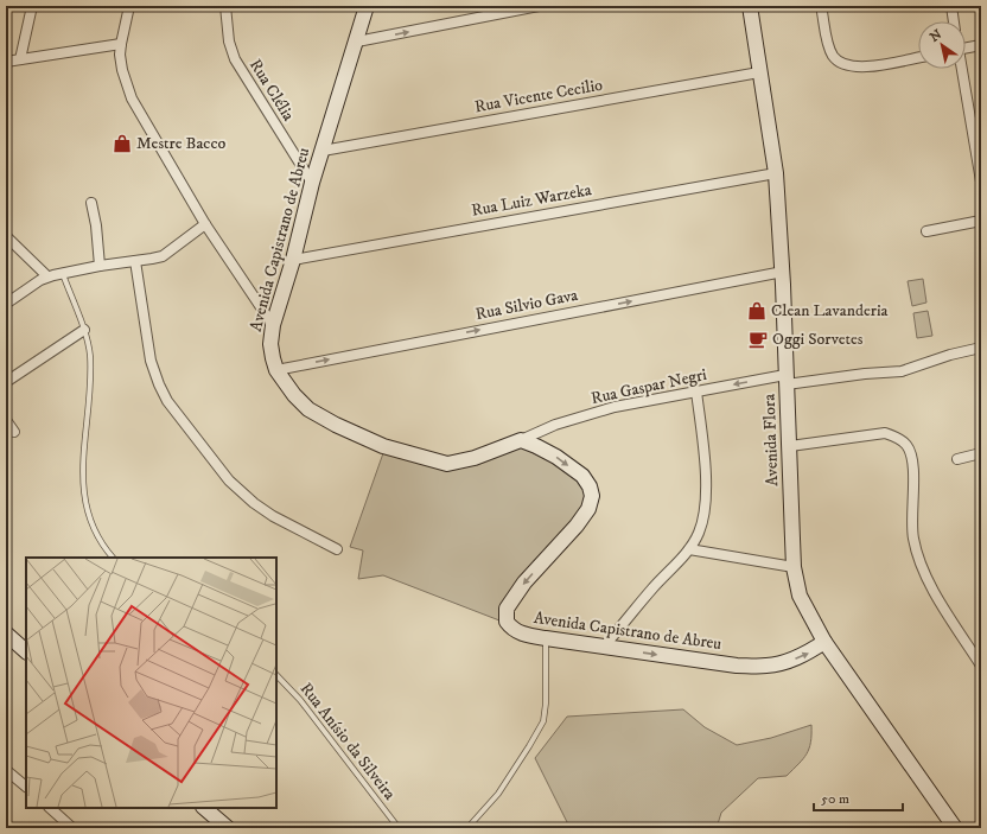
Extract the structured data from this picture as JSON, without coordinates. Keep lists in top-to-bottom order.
{
  "streets": {
    "street": [
      "Rua Clélia",
      "Rua Vicente Cecilio",
      "Rua Luiz Warzeka",
      "Avenida Capistrano de Abreu",
      "Rua Silvio Gava",
      "Rua Gaspar Negri",
      "Avenida Flora"
    ],
    "lane": ["Rua Anísio da Silveira"]
  },
  "crossings": [
    ["Rua Clélia", "Avenida Capistrano de Abreu"],
    ["Rua Vicente Cecilio", "Avenida Capistrano de Abreu"],
    ["Rua Vicente Cecilio", "Avenida Flora"],
    ["Rua Luiz Warzeka", "Avenida Capistrano de Abreu"],
    ["Rua Luiz Warzeka", "Avenida Flora"],
    ["Avenida Capistrano de Abreu", "Rua Silvio Gava"],
    ["Avenida Capistrano de Abreu", "Rua Gaspar Negri"],
    ["Avenida Capistrano de Abreu", "Avenida Flora"],
    ["Rua Silvio Gava", "Avenida Flora"],
    ["Rua Gaspar Negri", "Avenida Flora"]
  ],
  "one_way": ["Rua Silvio Gava"],
  "places": {
    "shop": ["Mestre Bacco", "Clean Lavanderia"],
    "cafe": ["Oggi Sorvetes"]
  },
  "scale_bar": "50 m",
  "north": "top left"
}
